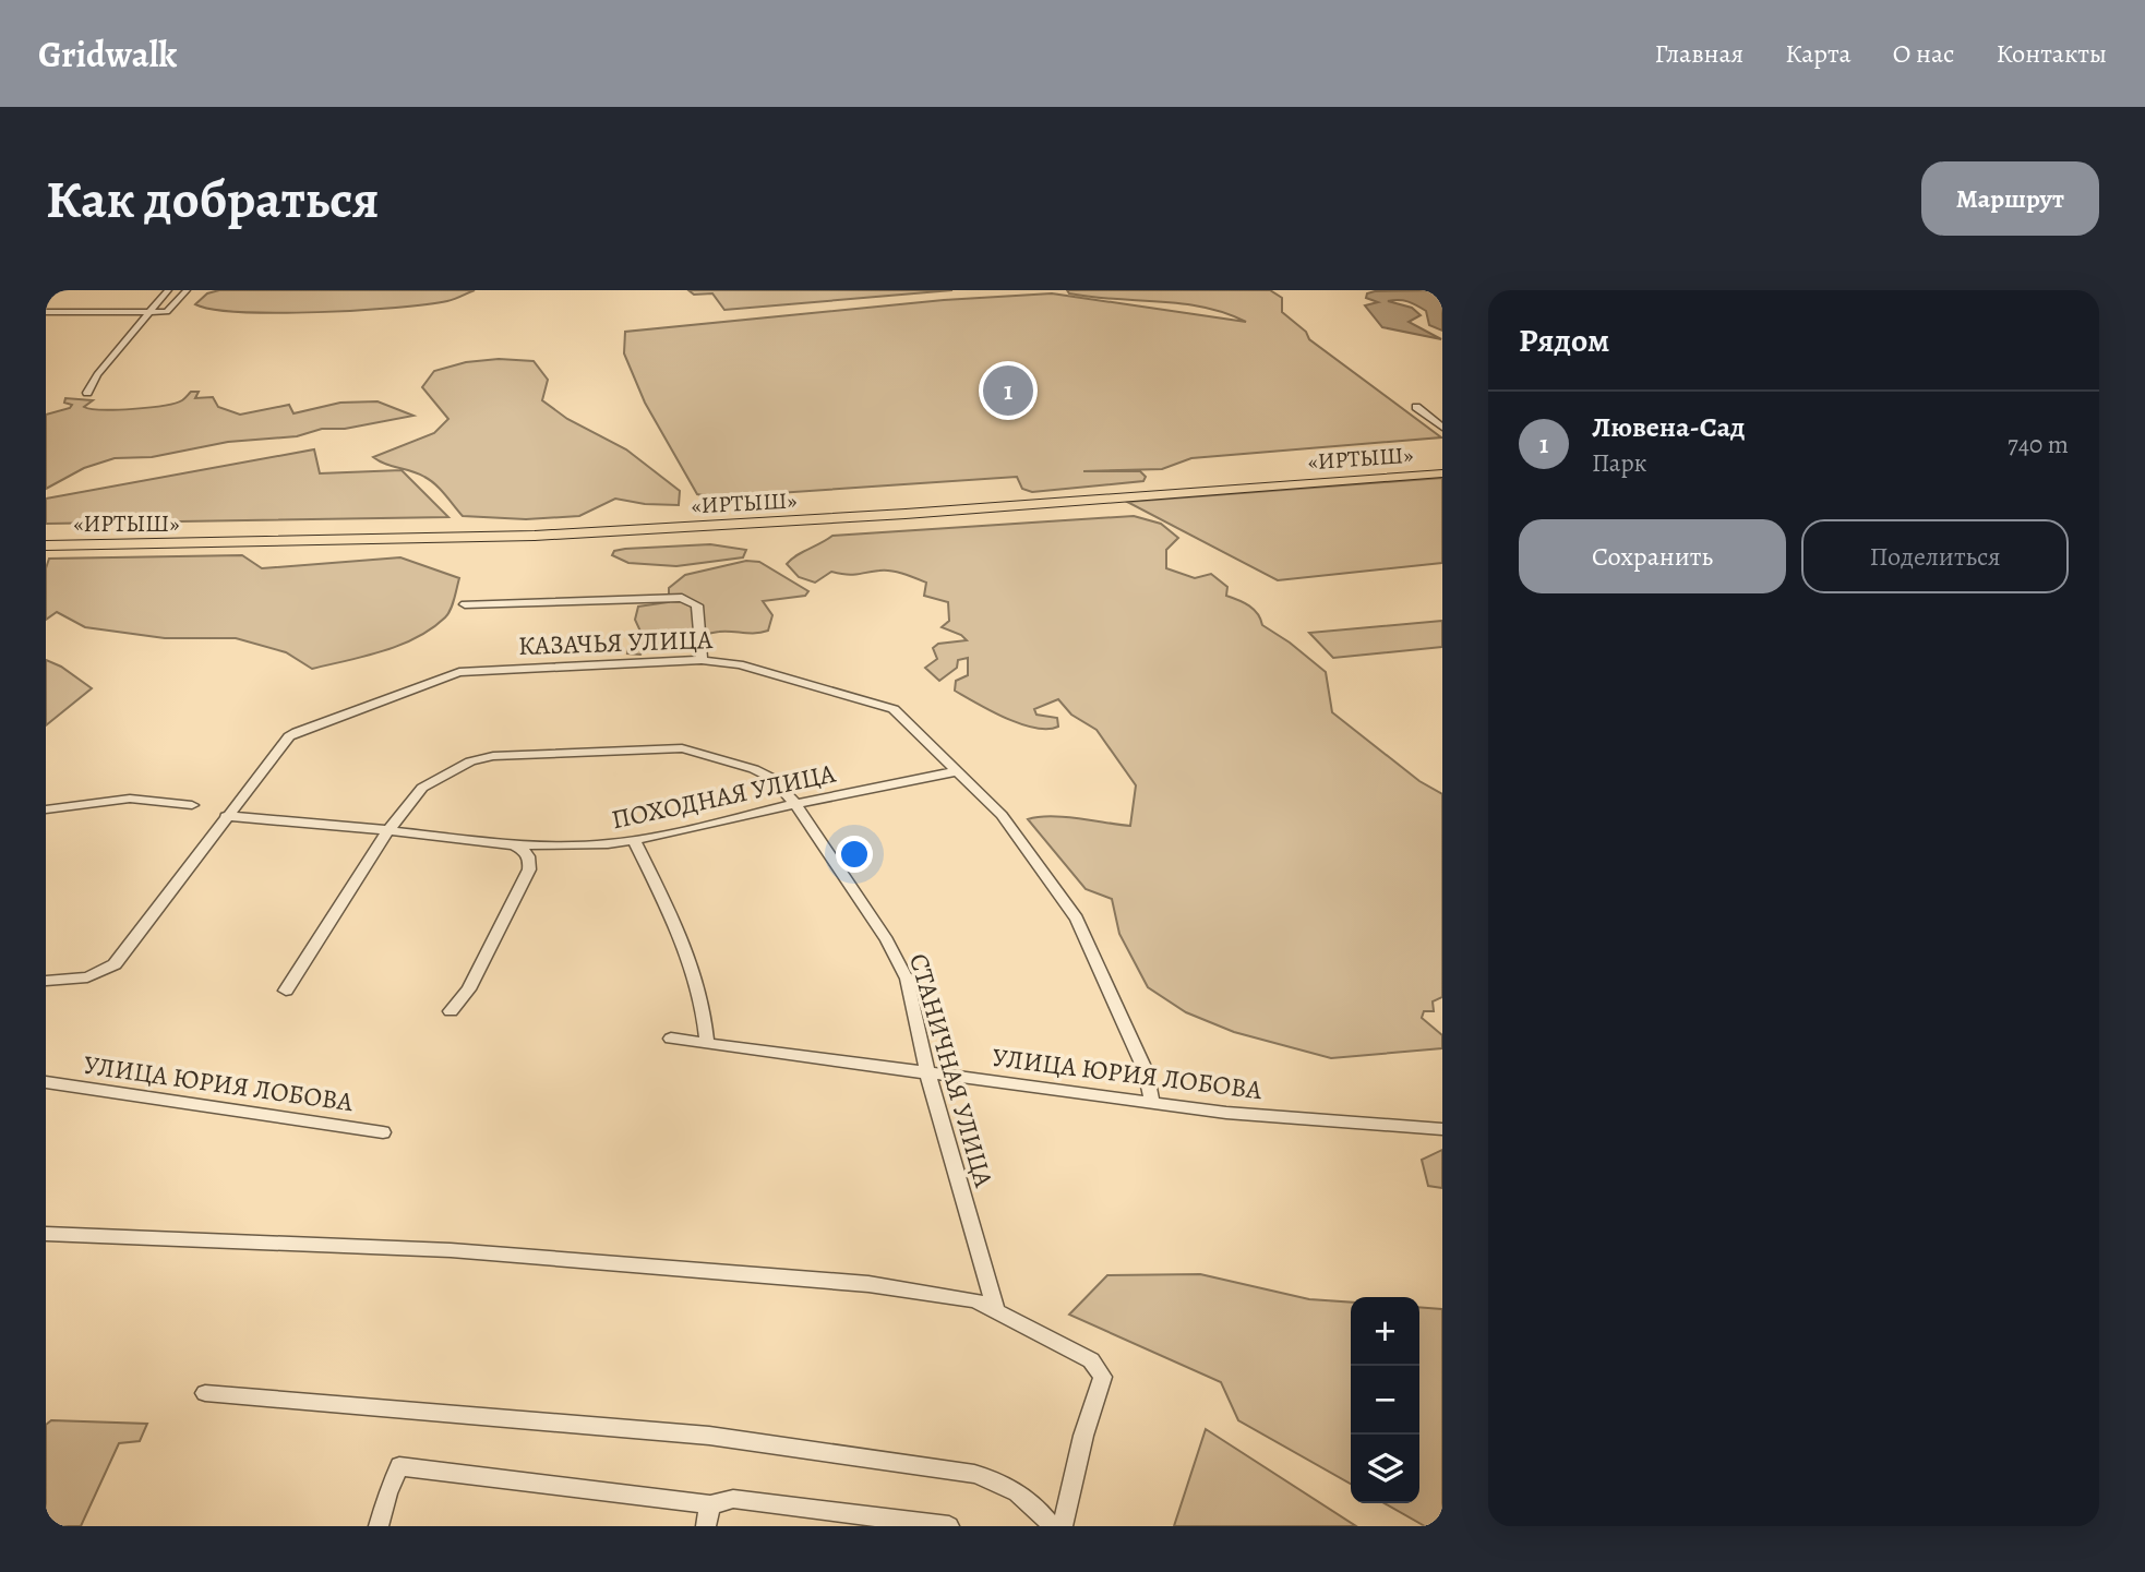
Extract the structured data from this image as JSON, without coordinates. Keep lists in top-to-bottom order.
{
  "streets": {
    "highway": ["«ИРТЫШ»"],
    "street": [
      "КАЗАЧЬЯ УЛИЦА",
      "ПОХОДНАЯ УЛИЦА",
      "СТАНИЧНАЯ УЛИЦА",
      "УЛИЦА ЮРИЯ ЛОБОВА"
    ]
  },
  "crossings": [
    ["КАЗАЧЬЯ УЛИЦА", "ПОХОДНАЯ УЛИЦА"],
    ["КАЗАЧЬЯ УЛИЦА", "УЛИЦА ЮРИЯ ЛОБОВА"],
    ["ПОХОДНАЯ УЛИЦА", "СТАНИЧНАЯ УЛИЦА"],
    ["СТАНИЧНАЯ УЛИЦА", "УЛИЦА ЮРИЯ ЛОБОВА"]
  ],
  "page": {
    "header": "Gridwalk",
    "nav": [
      "Главная",
      "Карта",
      "О нас",
      "Контакты"
    ],
    "buttons": [
      "Маршрут",
      ["Сохранить", "Поделиться"]
    ],
    "title": "Как добраться",
    "heading": "Рядом",
    "pins": "1",
    "list": [
      {
        "mark": "1",
        "name": "Лювена-Сад",
        "note": "Парк",
        "value": "740 m"
      }
    ],
    "map_buttons": ["+", "−"]
  }
}
